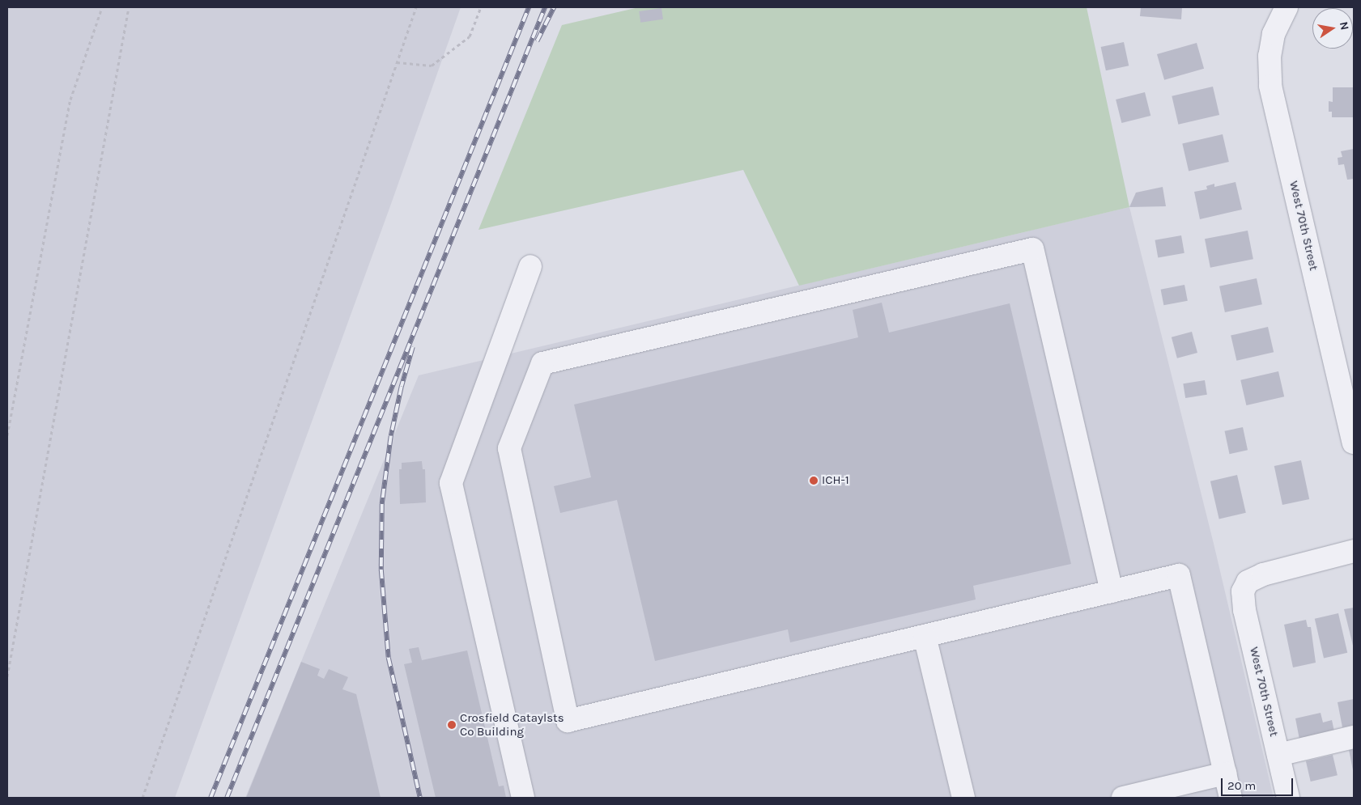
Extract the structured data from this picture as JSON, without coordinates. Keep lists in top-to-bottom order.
{
  "streets": {
    "street": ["West 70th Street"]
  },
  "places": ["ICH-1", "Crosfield Cataylsts Co Building"],
  "scale_bar": "20 m",
  "north": "right"
}
